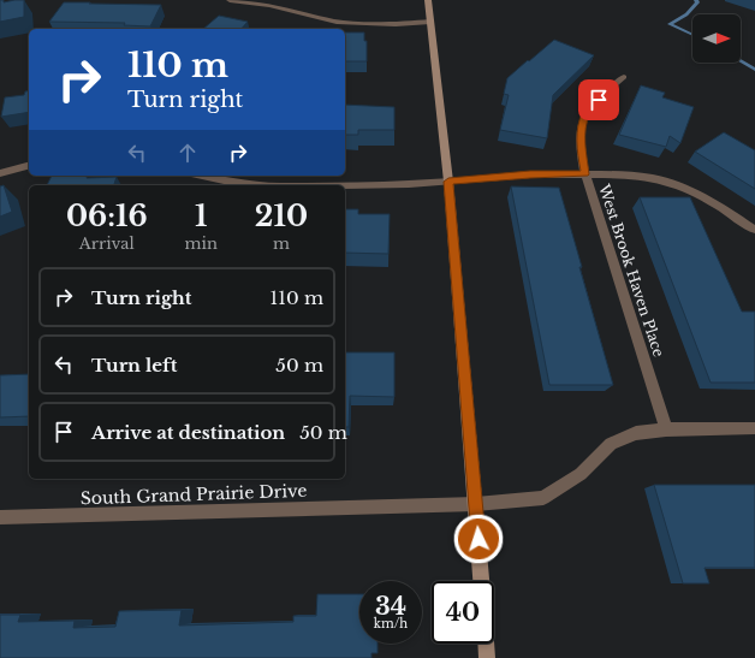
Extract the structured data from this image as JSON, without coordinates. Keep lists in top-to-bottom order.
{
  "streets": {
    "street": ["West Brook Haven Place", "South Grand Prairie Drive"]
  },
  "crossings": [
    ["West Brook Haven Place", "South Grand Prairie Drive"]
  ],
  "north": "right",
  "page": {
    "turn": ["110 m", "Turn right"],
    "eta": [
      "06:16",
      "Arrival",
      "1",
      "min",
      "210",
      "m"
    ],
    "list": [
      {
        "name": "Turn right",
        "value": "110 m"
      },
      {
        "name": "Turn left",
        "value": "50 m"
      },
      {
        "name": "Arrive at destination",
        "value": "50 m"
      }
    ],
    "speed": "34 km/h",
    "limit": "40"
  }
}
